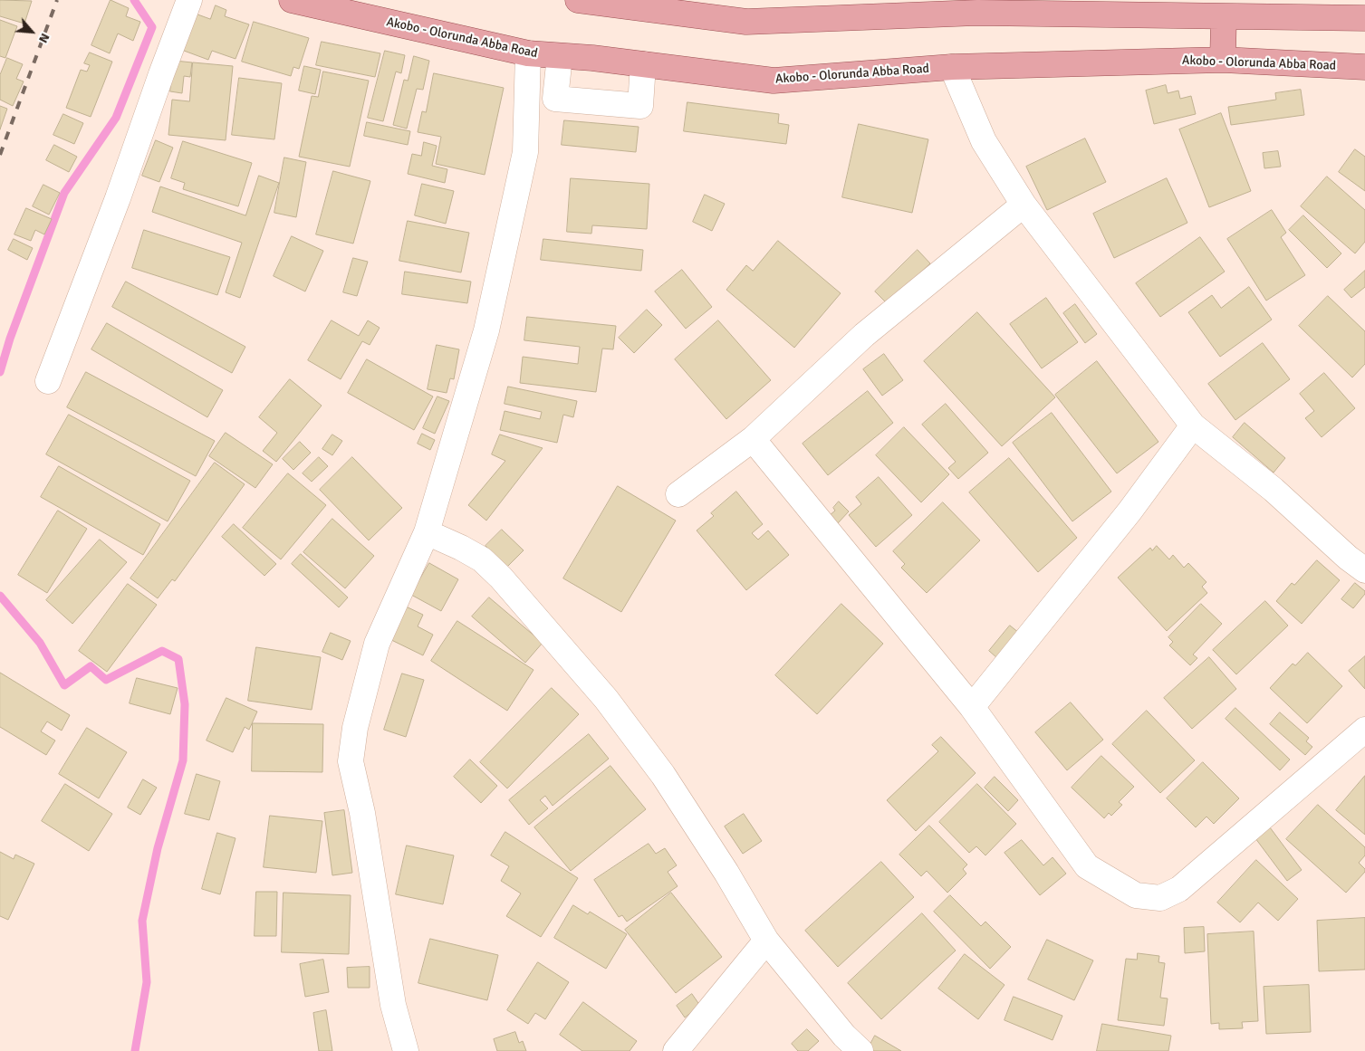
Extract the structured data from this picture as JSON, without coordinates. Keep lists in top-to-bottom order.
{
  "streets": {
    "main road": ["Akobo - Olorunda Abba Road"]
  },
  "north": "bottom right"
}
